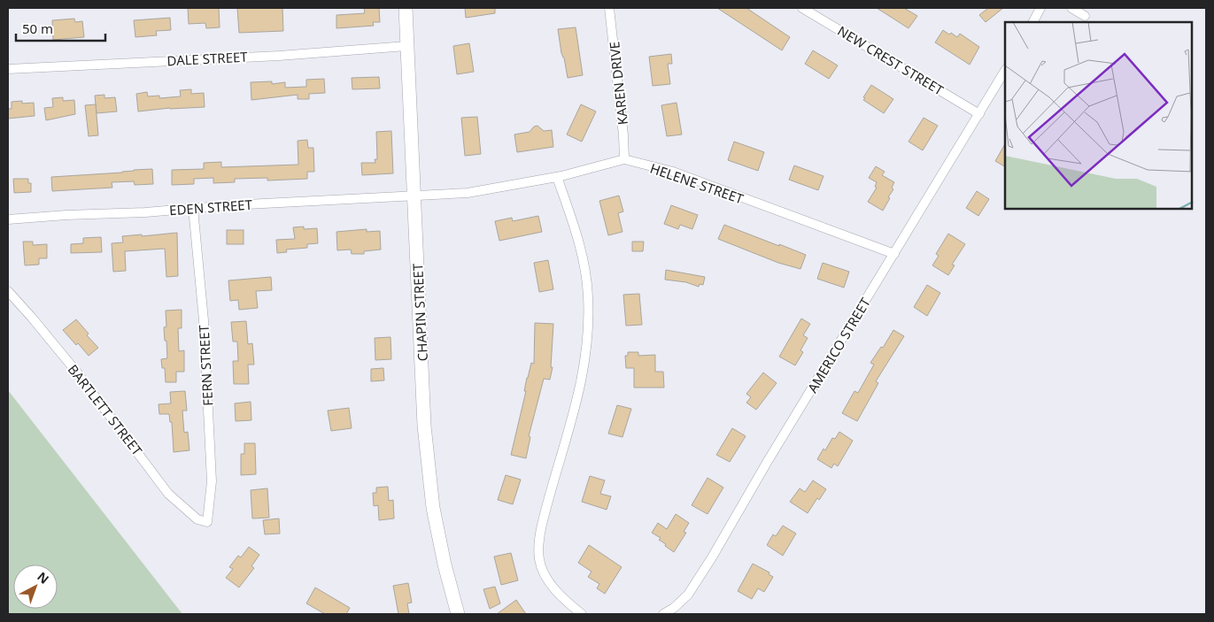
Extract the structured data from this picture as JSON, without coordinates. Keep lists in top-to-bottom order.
{
  "streets": {
    "main road": ["CHAPIN STREET"],
    "street": [
      "DALE STREET",
      "NEW CREST STREET",
      "KAREN DRIVE",
      "HELENE STREET",
      "EDEN STREET",
      "AMERICO STREET",
      "FERN STREET",
      "BARTLETT STREET"
    ]
  },
  "crossings": [
    ["DALE STREET", "CHAPIN STREET"],
    ["NEW CREST STREET", "AMERICO STREET"],
    ["KAREN DRIVE", "HELENE STREET"],
    ["HELENE STREET", "EDEN STREET"],
    ["HELENE STREET", "CHAPIN STREET"],
    ["HELENE STREET", "AMERICO STREET"],
    ["EDEN STREET", "CHAPIN STREET"],
    ["EDEN STREET", "FERN STREET"],
    ["FERN STREET", "BARTLETT STREET"]
  ],
  "scale_bar": "50 m",
  "north": "top right"
}
